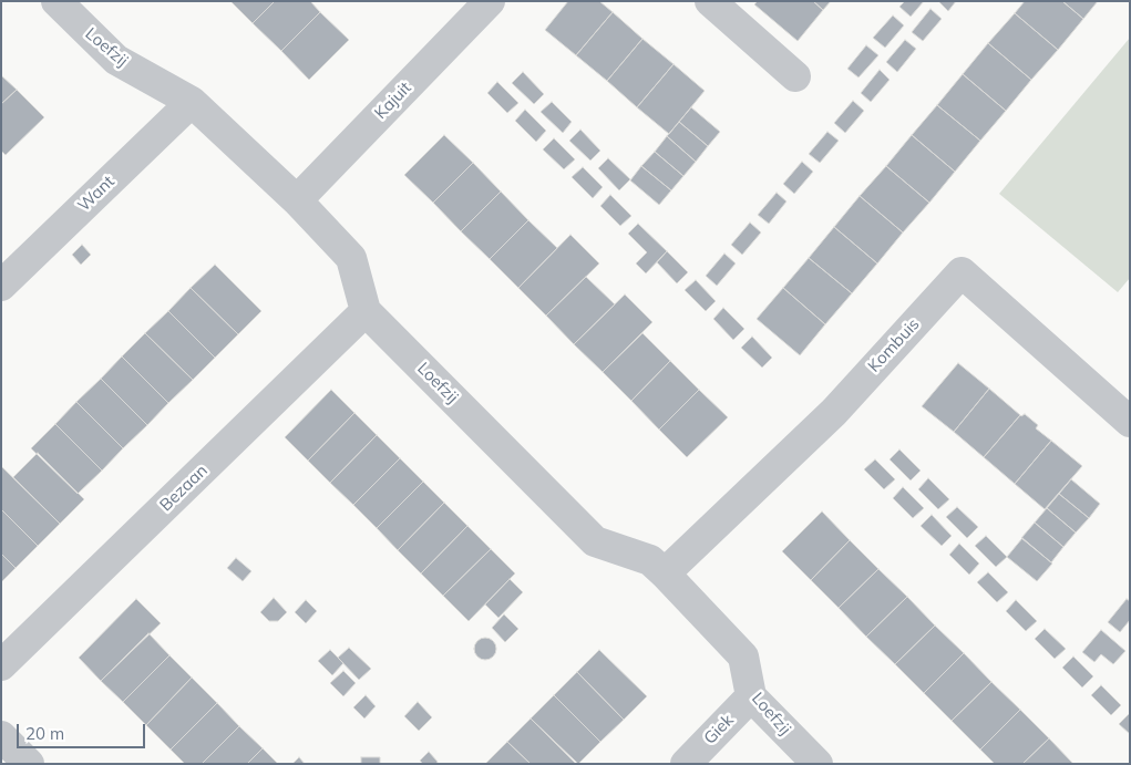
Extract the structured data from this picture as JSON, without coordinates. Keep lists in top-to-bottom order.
{
  "streets": {
    "street": [
      "Loefzij",
      "Kajuit",
      "Want",
      "Kombuis",
      "Bezaan",
      "Giek"
    ]
  },
  "crossings": [
    ["Loefzij", "Kajuit"],
    ["Loefzij", "Want"],
    ["Loefzij", "Kombuis"],
    ["Loefzij", "Bezaan"],
    ["Loefzij", "Giek"]
  ],
  "scale_bar": "20 m"
}
